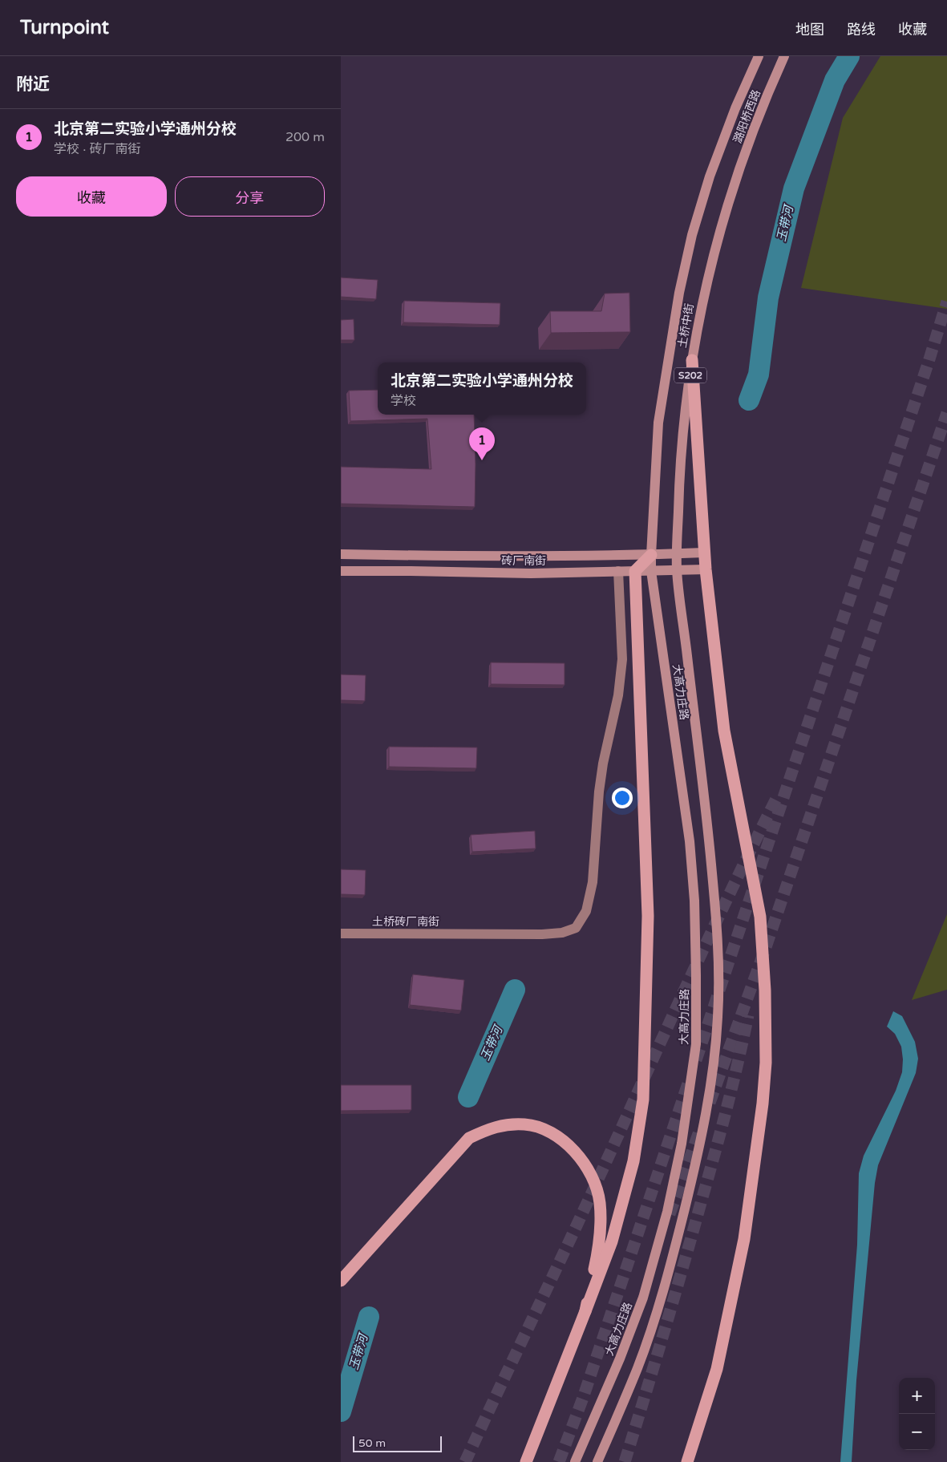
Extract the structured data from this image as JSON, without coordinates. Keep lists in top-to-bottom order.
{
  "streets": {
    "main road": [
      "潞阳桥西路",
      "土桥中街",
      "S202",
      "砖厂南街",
      "大高力庄路"
    ],
    "street": ["土桥砖厂南街"]
  },
  "crossings": [
    ["潞阳桥西路", "土桥中街"],
    ["潞阳桥西路", "砖厂南街"],
    ["潞阳桥西路", "大高力庄路"],
    ["土桥中街", "砖厂南街"],
    ["土桥中街", "大高力庄路"],
    ["砖厂南街", "大高力庄路"],
    ["砖厂南街", "土桥砖厂南街"]
  ],
  "water": ["玉带河"],
  "scale_bar": "50 m",
  "page": {
    "header": "Turnpoint",
    "nav": ["地图", "路线", "收藏"],
    "heading": "附近",
    "list": [
      {
        "mark": "1",
        "name": "北京第二实验小学通州分校",
        "note": "学校 · 砖厂南街",
        "value": "200 m"
      }
    ],
    "buttons": ["收藏", "分享"],
    "popup": ["北京第二实验小学通州分校", "学校"],
    "pins": "1",
    "map_buttons": ["+", "−"],
    "scale": "50 m"
  }
}
